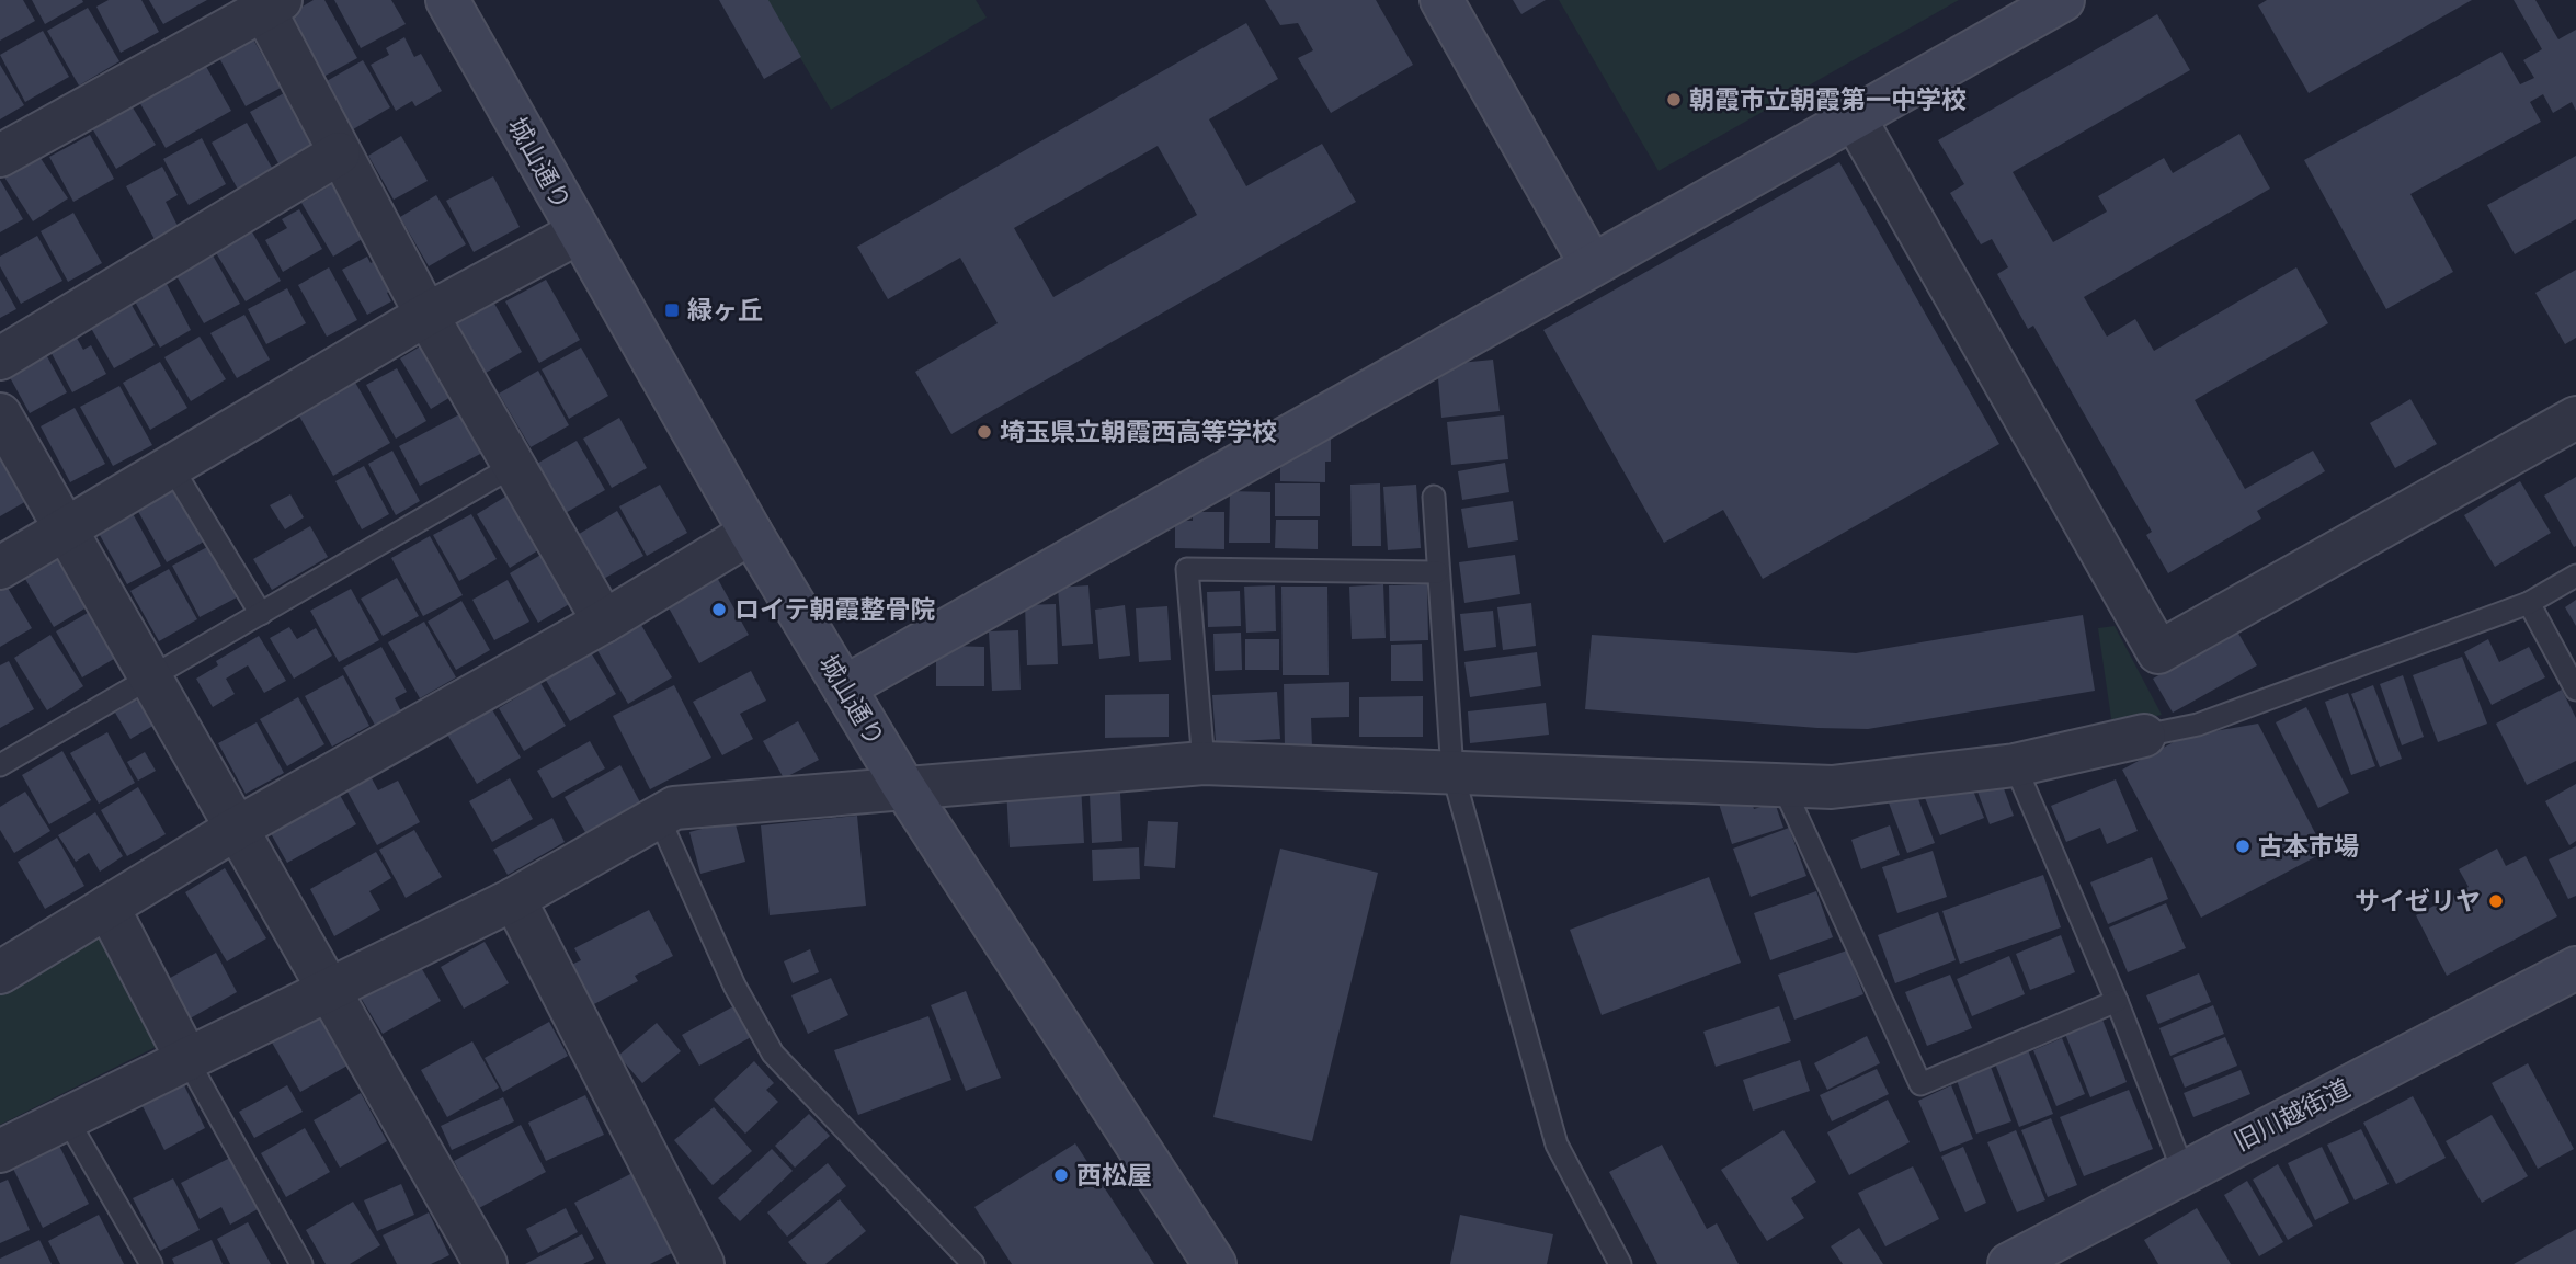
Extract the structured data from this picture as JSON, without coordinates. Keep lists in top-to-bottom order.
{
  "streets": {
    "street": ["城山通り", "旧川越街道"]
  },
  "places": {
    "other": [
      "朝霞市立朝霞第一中学校",
      "埼玉県立朝霞西高等学校",
      "ロイテ朝霞整骨院",
      "古本市場",
      "サイゼリヤ",
      "西松屋"
    ],
    "transit": ["緑ヶ丘"]
  }
}
